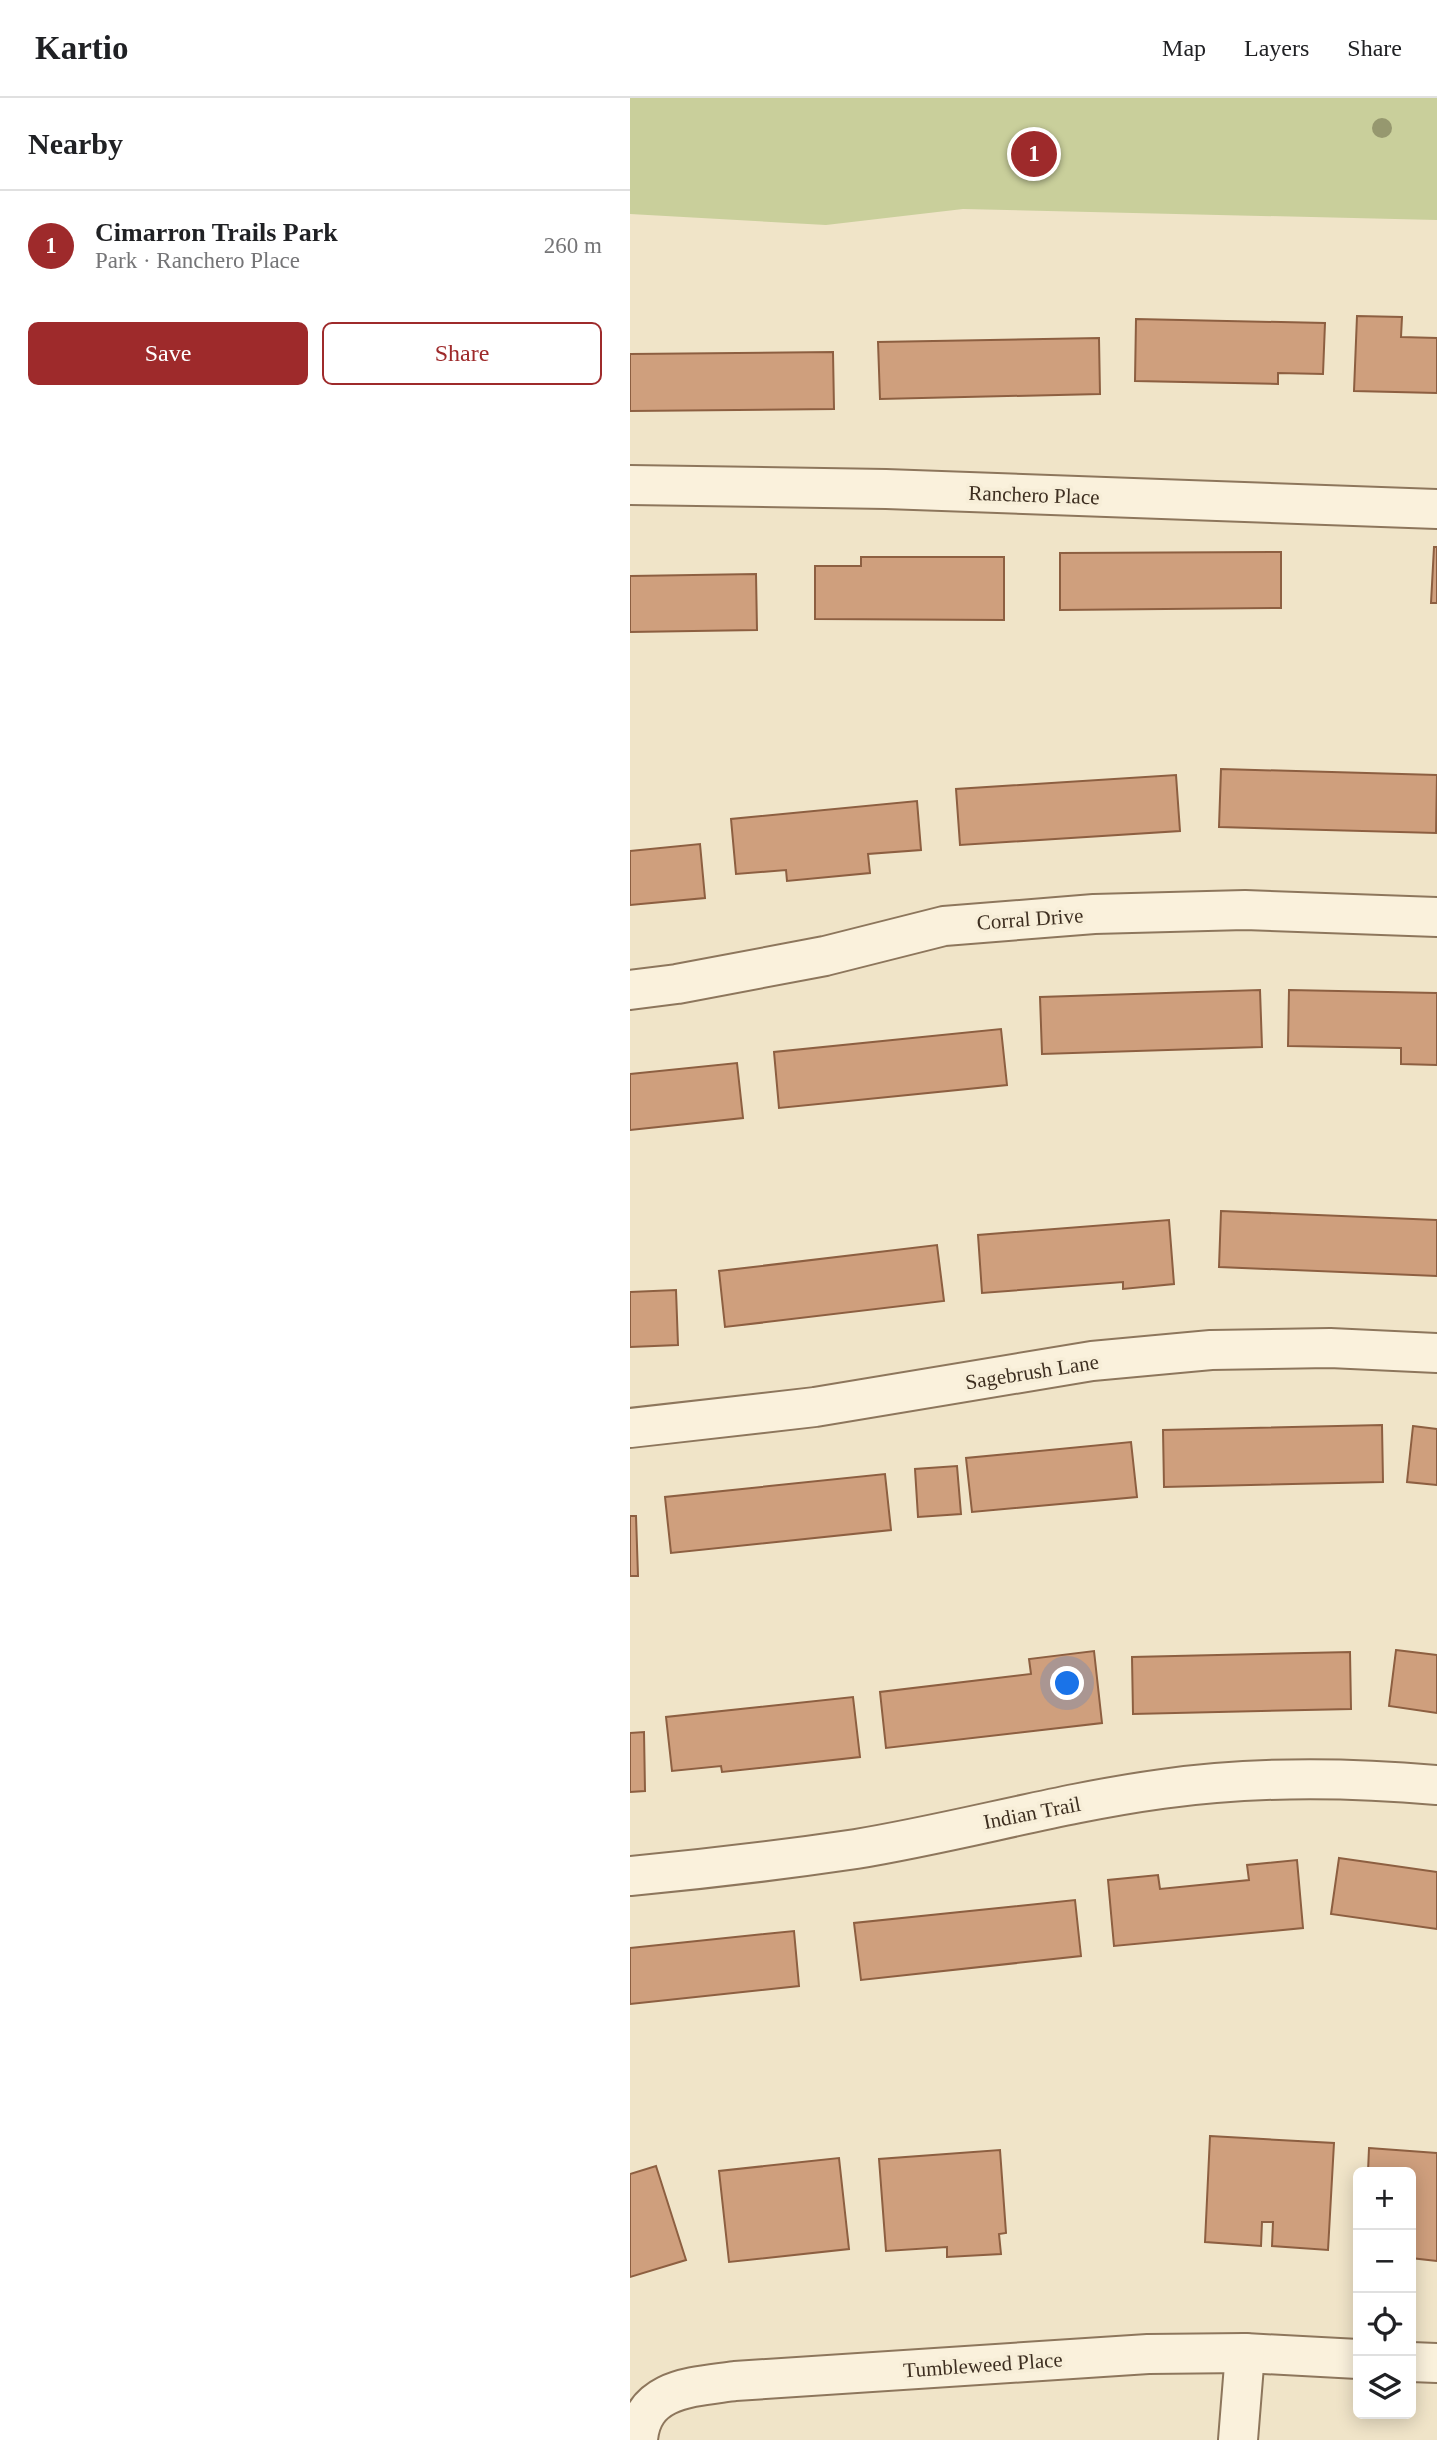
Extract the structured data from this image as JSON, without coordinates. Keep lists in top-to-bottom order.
{
  "streets": {
    "street": [
      "Ranchero Place",
      "Corral Drive",
      "Sagebrush Lane",
      "Indian Trail",
      "Tumbleweed Place"
    ]
  },
  "page": {
    "header": "Kartio",
    "nav": ["Map", "Layers", "Share"],
    "heading": "Nearby",
    "pins": "1",
    "list": [
      {
        "mark": "1",
        "name": "Cimarron Trails Park",
        "note": "Park · Ranchero Place",
        "value": "260 m"
      }
    ],
    "buttons": ["Save", "Share"],
    "map_buttons": ["+", "−"]
  }
}
